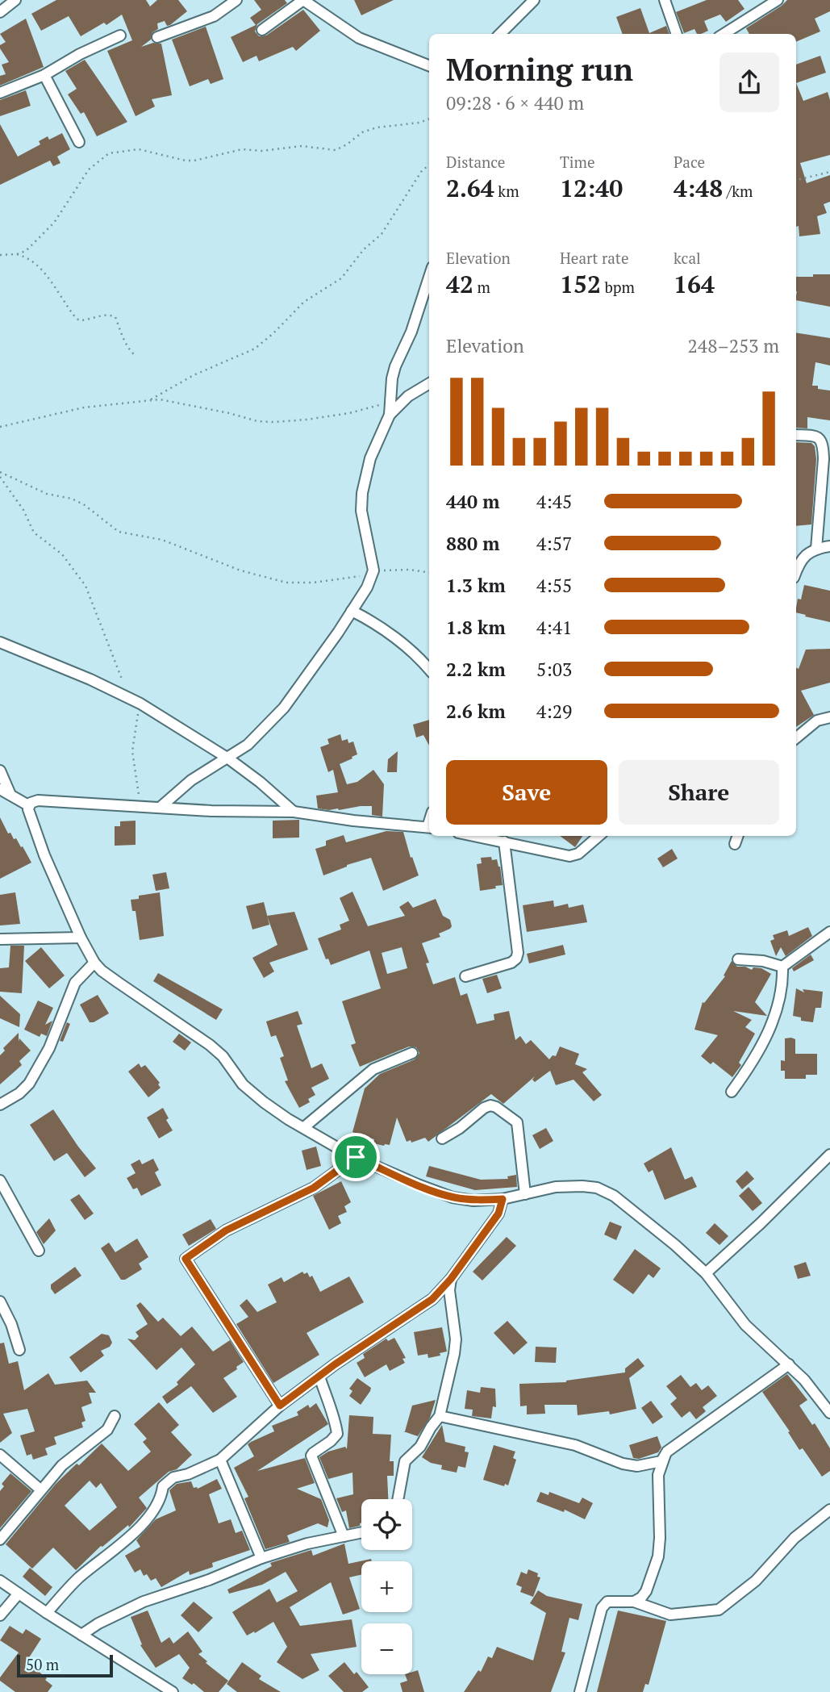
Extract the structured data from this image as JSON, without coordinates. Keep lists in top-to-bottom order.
{
  "scale_bar": "50 m",
  "page": {
    "heading": ["Morning run", "09:28 · 6 × 440 m"],
    "stats": [
      ["Distance", "2.64 km"],
      ["Time", "12:40"],
      ["Pace", "4:48 /km"],
      ["Elevation", "42 m"],
      ["Heart rate", "152 bpm"],
      ["kcal", "164"]
    ],
    "chart": ["Elevation", "248–253 m"],
    "list": [
      {
        "name": "440 m",
        "note": "4:45"
      },
      {
        "name": "880 m",
        "note": "4:57"
      },
      {
        "name": "1.3 km",
        "note": "4:55"
      },
      {
        "name": "1.8 km",
        "note": "4:41"
      },
      {
        "name": "2.2 km",
        "note": "5:03"
      },
      {
        "name": "2.6 km",
        "note": "4:29"
      }
    ],
    "buttons": ["Save", "Share"],
    "map_buttons": ["+", "−"],
    "scale": "50 m"
  }
}
